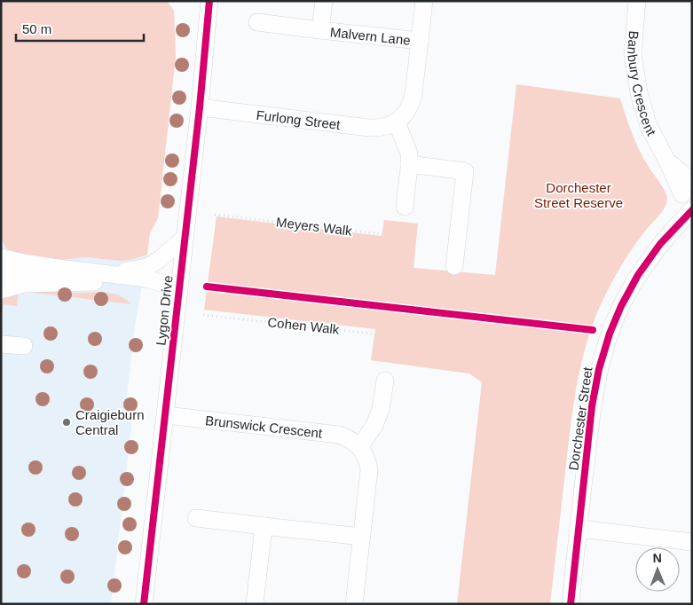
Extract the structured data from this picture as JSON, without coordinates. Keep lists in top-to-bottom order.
{
  "streets": {
    "street": [
      "Malvern Lane",
      "Banbury Crescent",
      "Furlong Street",
      "Lygon Drive",
      "Dorchester Street",
      "Brunswick Crescent"
    ],
    "path": ["Meyers Walk", "Cohen Walk"]
  },
  "crossings": [
    ["Banbury Crescent", "Dorchester Street"],
    ["Furlong Street", "Lygon Drive"],
    ["Lygon Drive", "Brunswick Crescent"]
  ],
  "parks": ["Dorchester Street Reserve"],
  "places": ["Craigieburn Central"],
  "scale_bar": "50 m",
  "north": "top"
}
